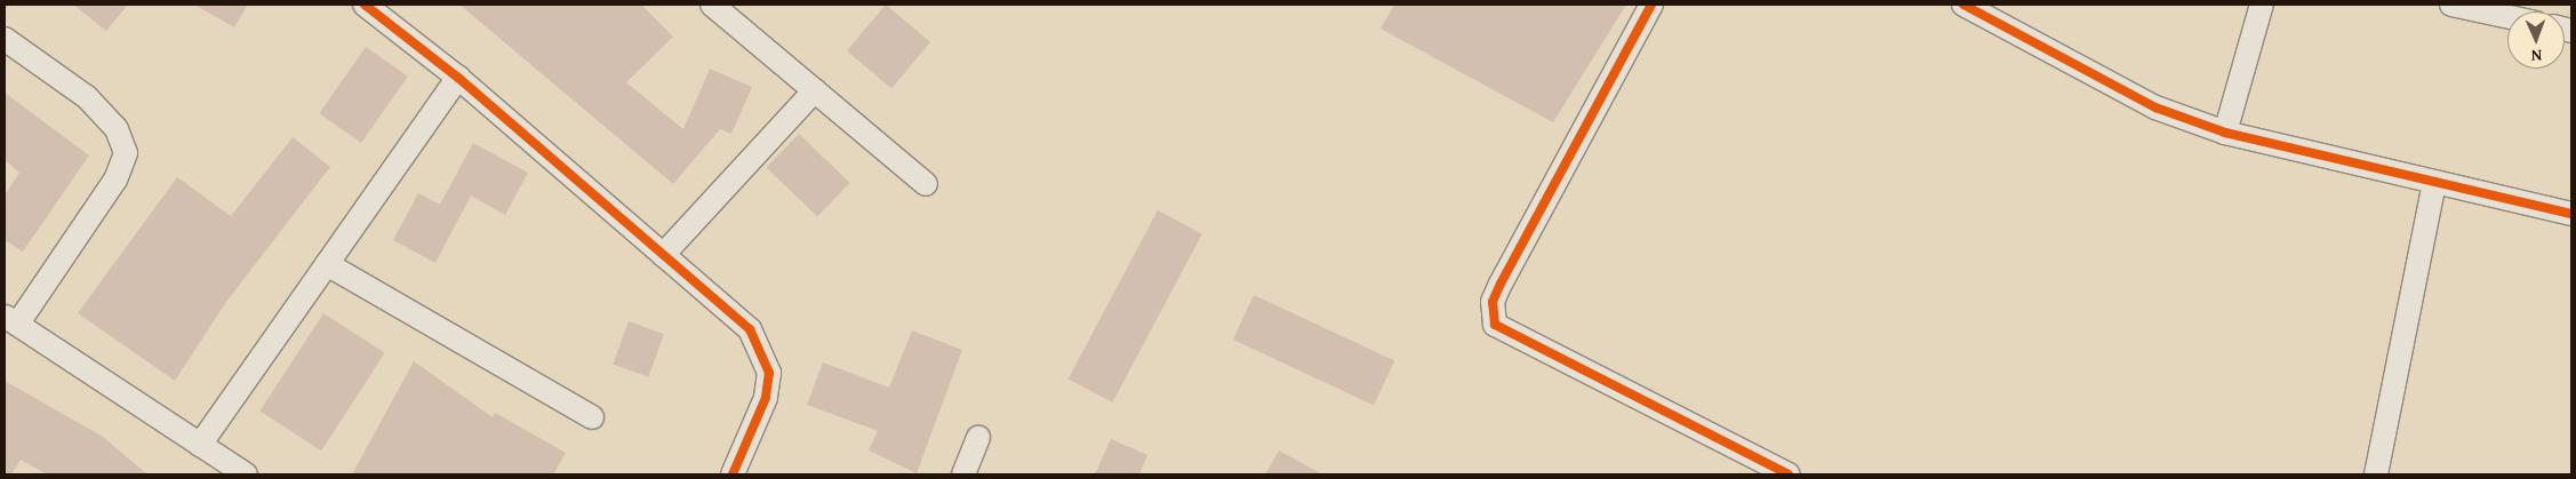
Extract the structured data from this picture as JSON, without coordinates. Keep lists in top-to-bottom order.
{
  "north": "bottom"
}
